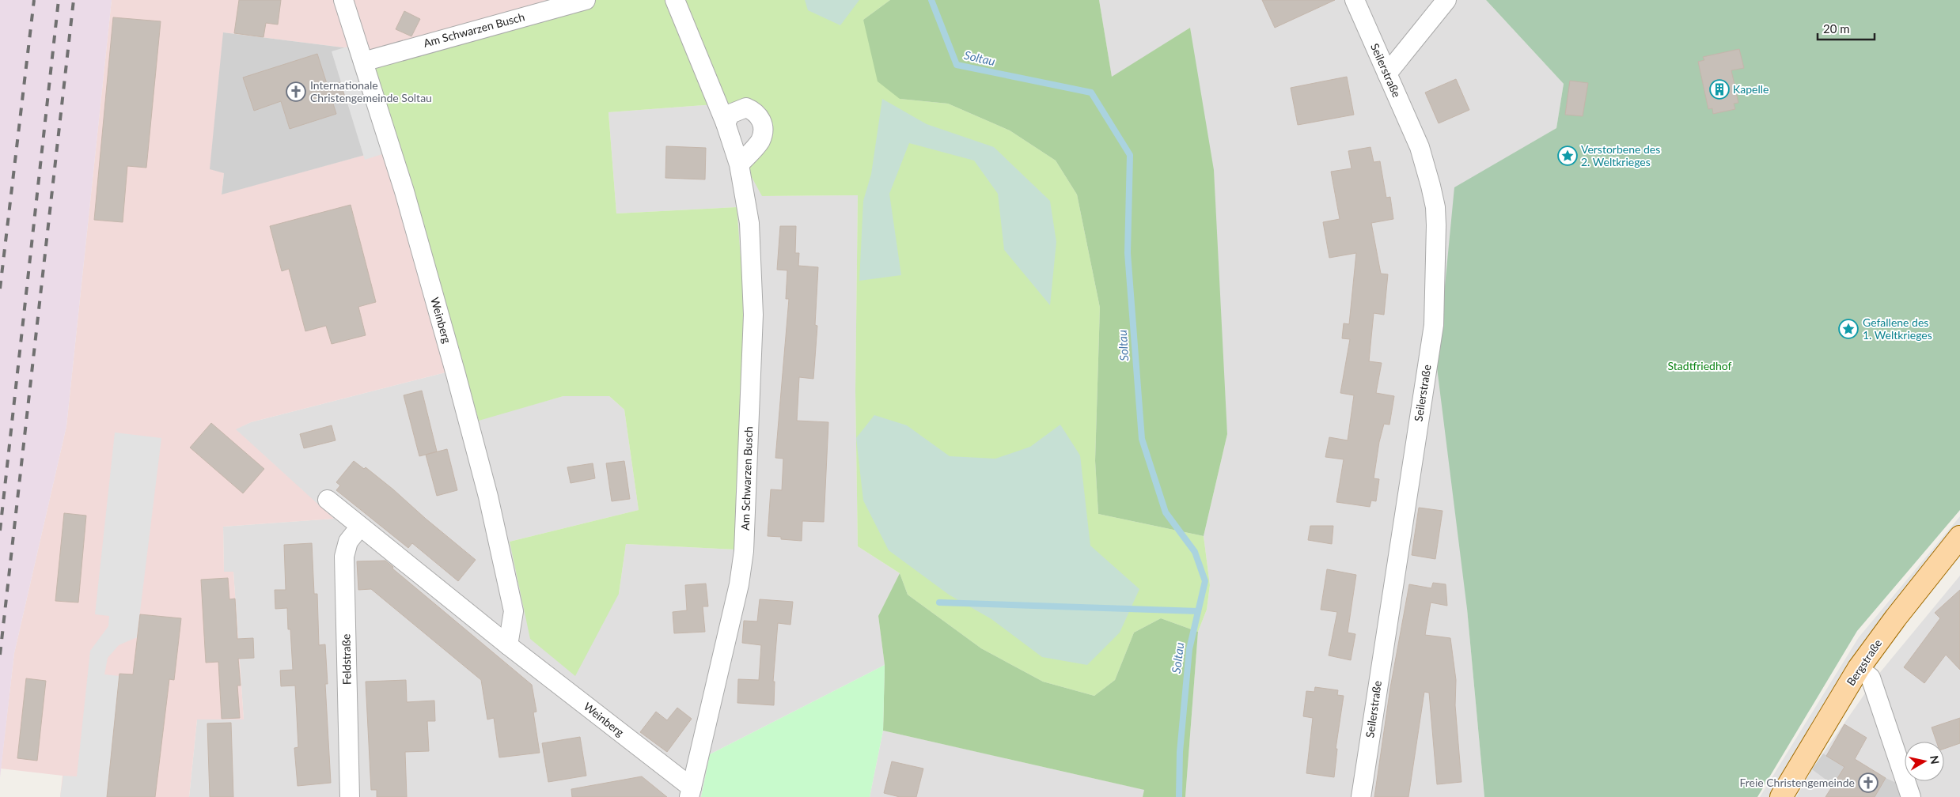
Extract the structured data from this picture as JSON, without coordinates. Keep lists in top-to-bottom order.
{
  "streets": {
    "main road": ["Bergstraße"],
    "street": [
      "Am Schwarzen Busch",
      "Seilerstraße",
      "Weinberg",
      "Feldstraße"
    ]
  },
  "crossings": [
    ["Am Schwarzen Busch", "Weinberg"],
    ["Weinberg", "Feldstraße"]
  ],
  "water": ["Soltau"],
  "parks": ["Stadtfriedhof"],
  "places": {
    "building": ["Kapelle"],
    "church": ["Internationale Christengemeinde Soltau", "Freie Christengemeinde"],
    "place": ["Verstorbene des 2. Weltkrieges", "Gefallene des 1. Weltkrieges"]
  },
  "scale_bar": "20 m",
  "north": "right"
}
